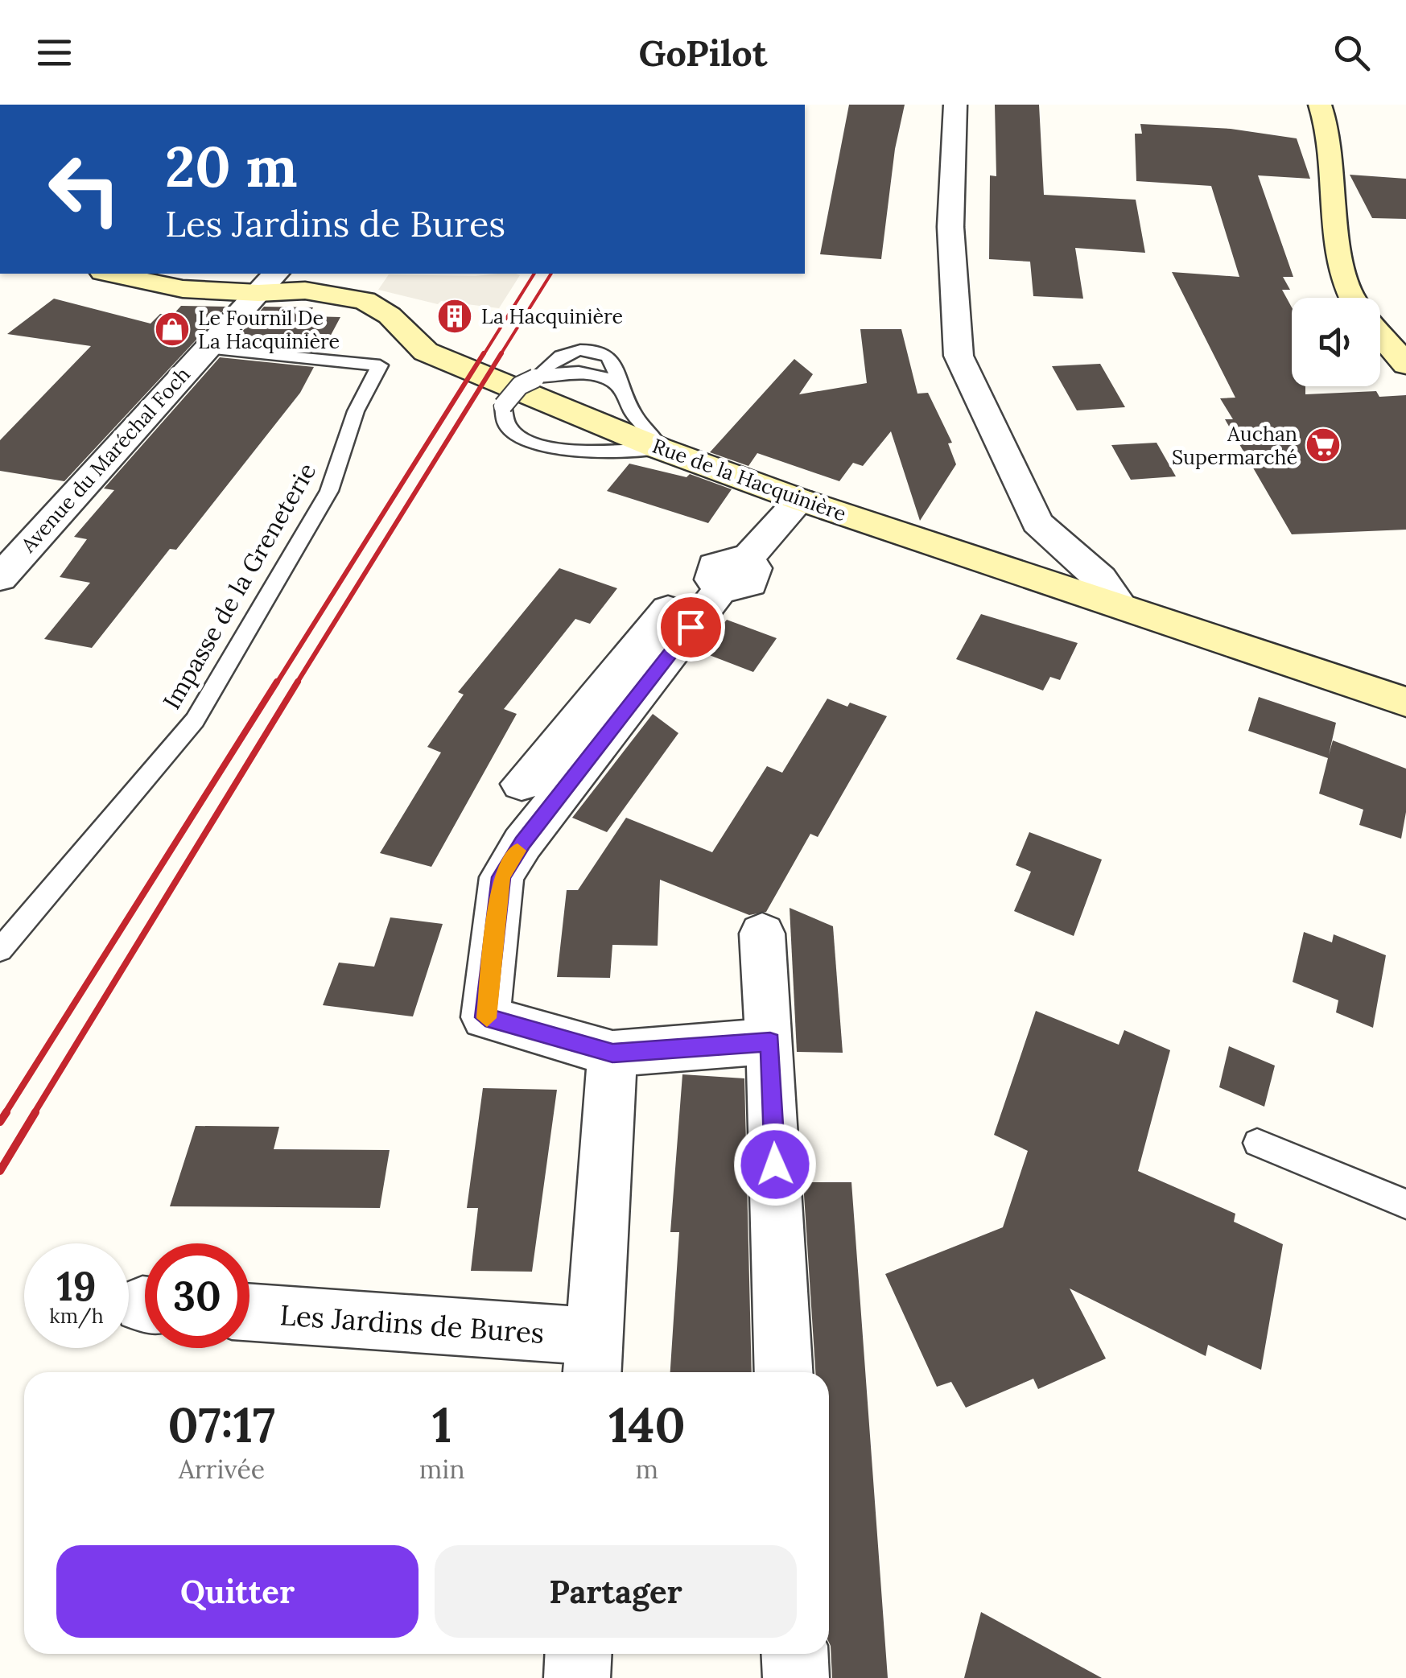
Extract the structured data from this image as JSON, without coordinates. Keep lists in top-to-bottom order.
{
  "streets": {
    "street": ["Avenue du Maréchal Foch", "Rue de la Hacquinière", "Les Jardins de Bures"],
    "lane": ["Impasse de la Greneterie"]
  },
  "crossings": [
    ["Avenue du Maréchal Foch", "Rue de la Hacquinière"],
    ["Avenue du Maréchal Foch", "Impasse de la Greneterie"]
  ],
  "places": {
    "building": ["La Hacquinière"],
    "shop": ["Le Fournil De La Hacquinière"],
    "supermarket": ["Auchan Supermarché"]
  },
  "page": {
    "header": "GoPilot",
    "turn": ["20 m", "Les Jardins de Bures"],
    "speed": "19 km/h",
    "limit": "30",
    "eta": [
      "07:17",
      "Arrivée",
      "1",
      "min",
      "140",
      "m"
    ],
    "buttons": ["Quitter", "Partager"]
  }
}
